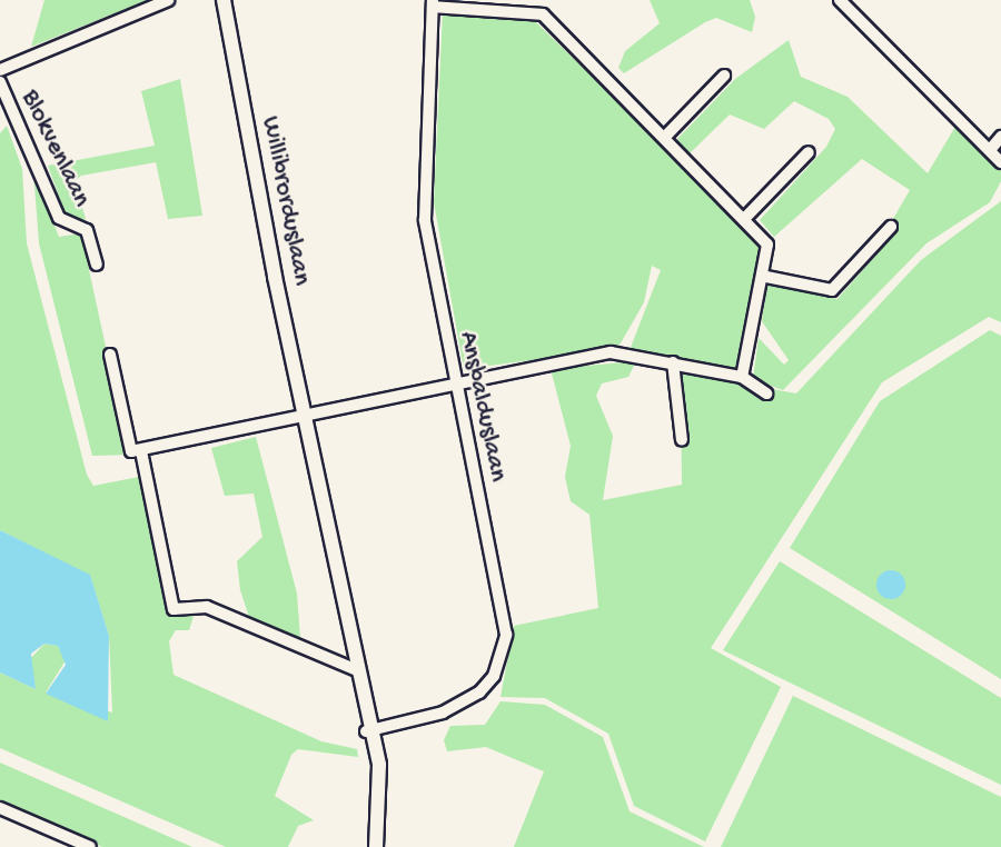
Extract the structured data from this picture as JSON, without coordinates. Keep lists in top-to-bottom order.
{
  "streets": {
    "main road": ["Willibrorduslaan"],
    "street": ["Blokvenlaan", "Ansbalduslaan"]
  },
  "crossings": [
    ["Willibrorduslaan", "Ansbalduslaan"]
  ]
}
